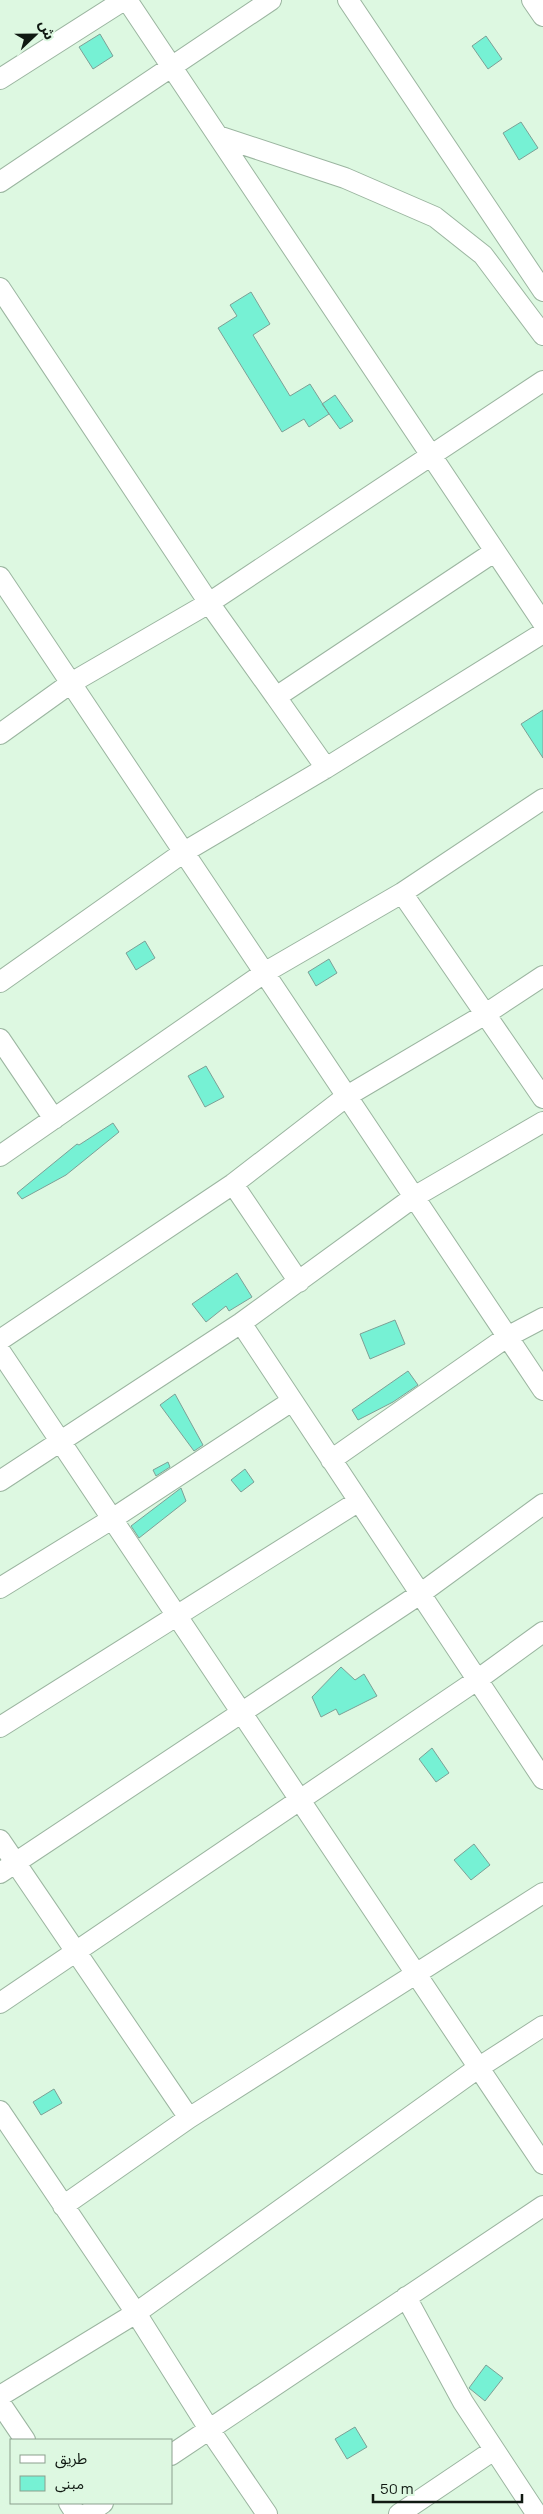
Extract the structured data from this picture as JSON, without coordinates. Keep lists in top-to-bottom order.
{
  "legend": ["طريق", "مبنى"],
  "scale_bar": "50 m",
  "north": "right"
}
